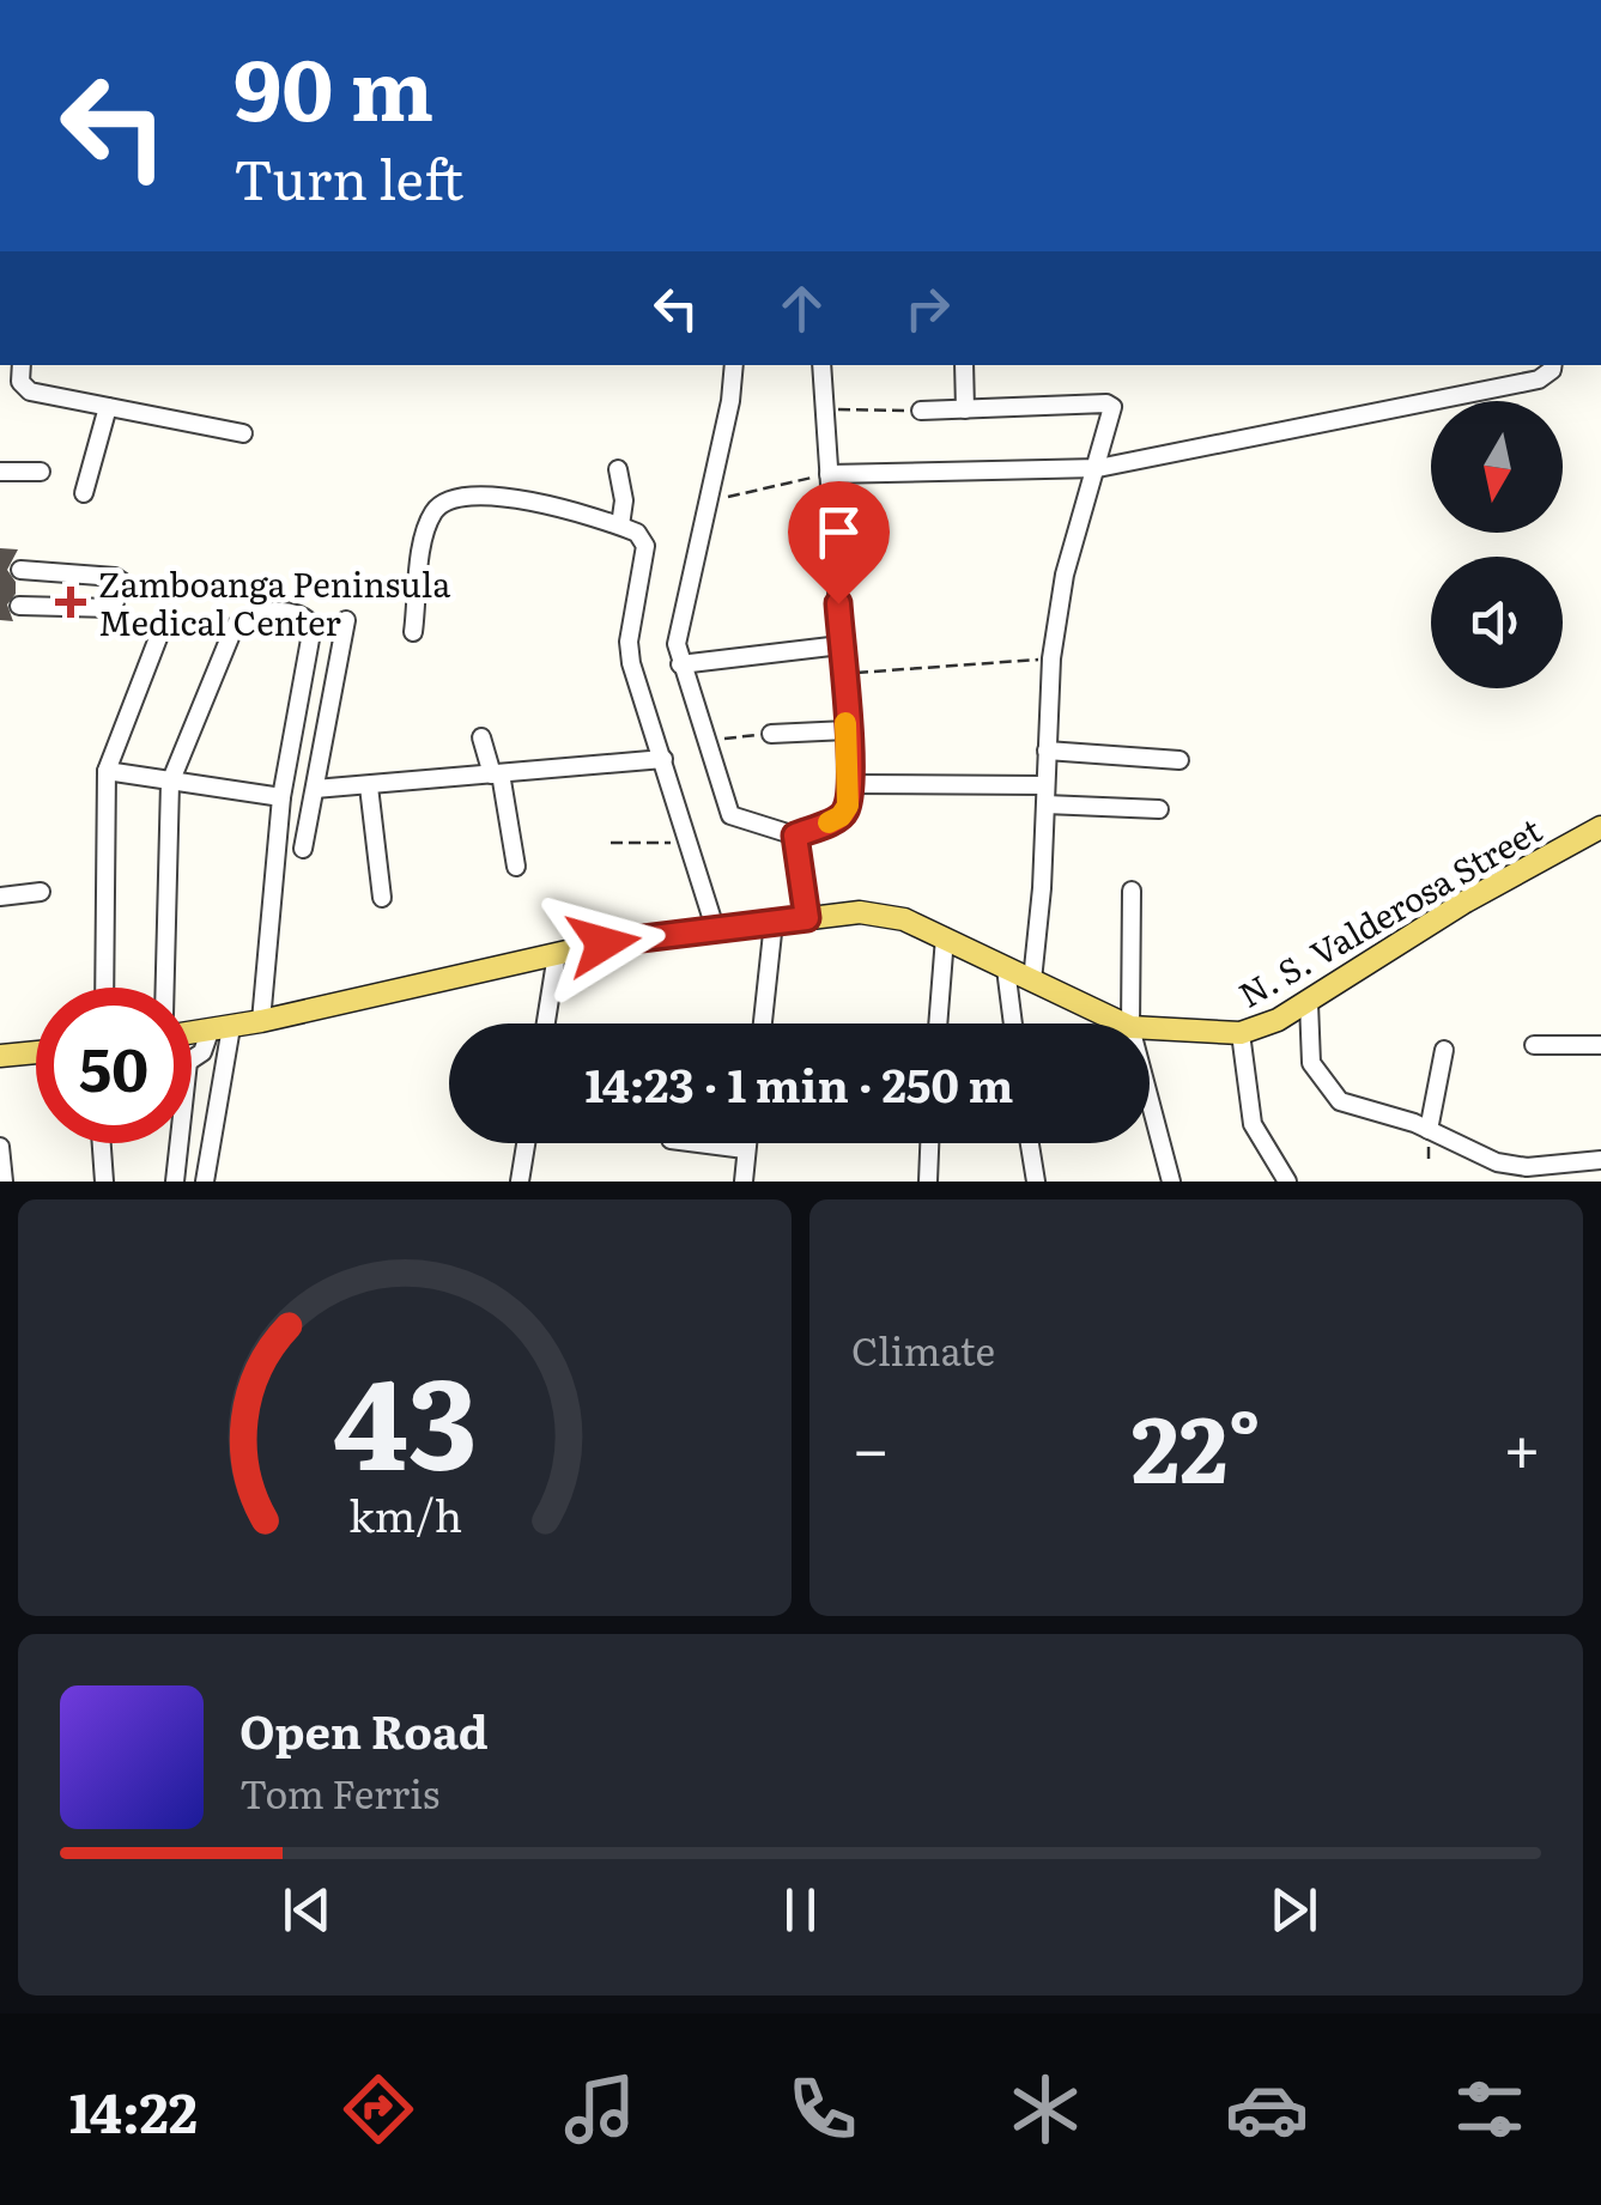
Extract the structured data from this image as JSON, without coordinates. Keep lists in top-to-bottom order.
{
  "streets": {
    "main road": ["N. S. Valderosa Street"]
  },
  "places": {
    "health": ["Zamboanga Peninsula Medical Center"]
  },
  "north": "bottom",
  "page": {
    "turn": ["90 m", "Turn left"],
    "limit": "50",
    "trip": "14:23 · 1 min · 250 m",
    "tile": "Climate",
    "heat": ["−", "22°", "+"],
    "song": ["Open Road", "Tom Ferris"],
    "tabs": "14:22",
    "gauge": ["43", "km/h"]
  }
}
